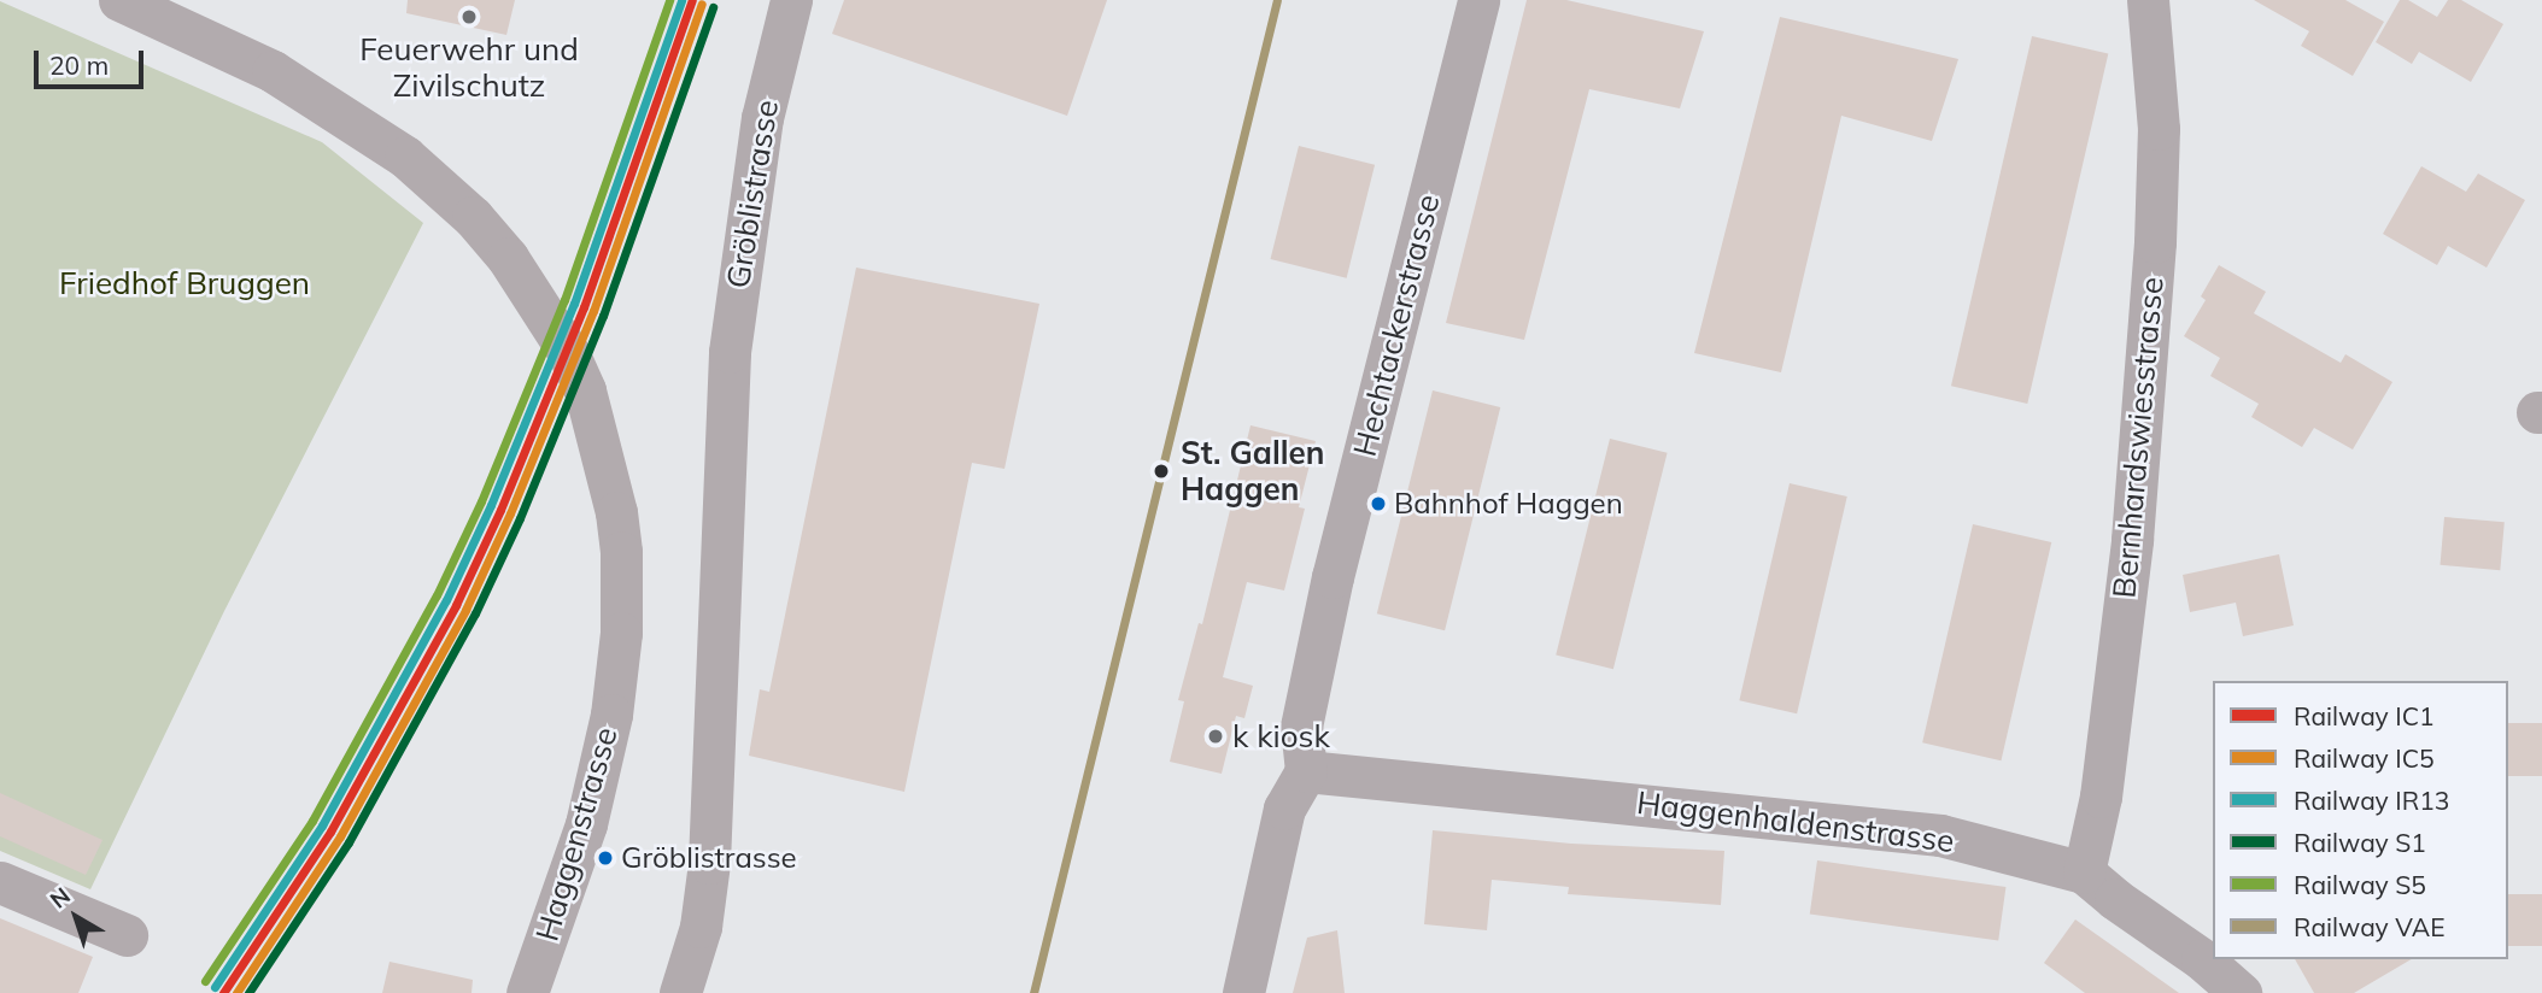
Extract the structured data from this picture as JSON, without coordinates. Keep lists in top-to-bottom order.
{
  "streets": {
    "street": [
      "Gröblistrasse",
      "Hechtackerstrasse",
      "Bernhardswiesstrasse",
      "Haggenhaldenstrasse",
      "Haggenstrasse"
    ]
  },
  "crossings": [
    ["Hechtackerstrasse", "Haggenhaldenstrasse"],
    ["Bernhardswiesstrasse", "Haggenhaldenstrasse"]
  ],
  "parks": ["Friedhof Bruggen"],
  "places": [
    "Feuerwehr und Zivilschutz",
    "St. Gallen Haggen",
    "Bahnhof Haggen",
    "k kiosk",
    "Gröblistrasse"
  ],
  "lines": [
    "rail line IC1",
    "rail line IR13",
    "rail line S5",
    "rail line VAE",
    "rail line IC5",
    "rail line S1"
  ],
  "legend": [
    "Railway IC1",
    "Railway IC5",
    "Railway IR13",
    "Railway S1",
    "Railway S5",
    "Railway VAE"
  ],
  "scale_bar": "20 m",
  "north": "top left"
}
